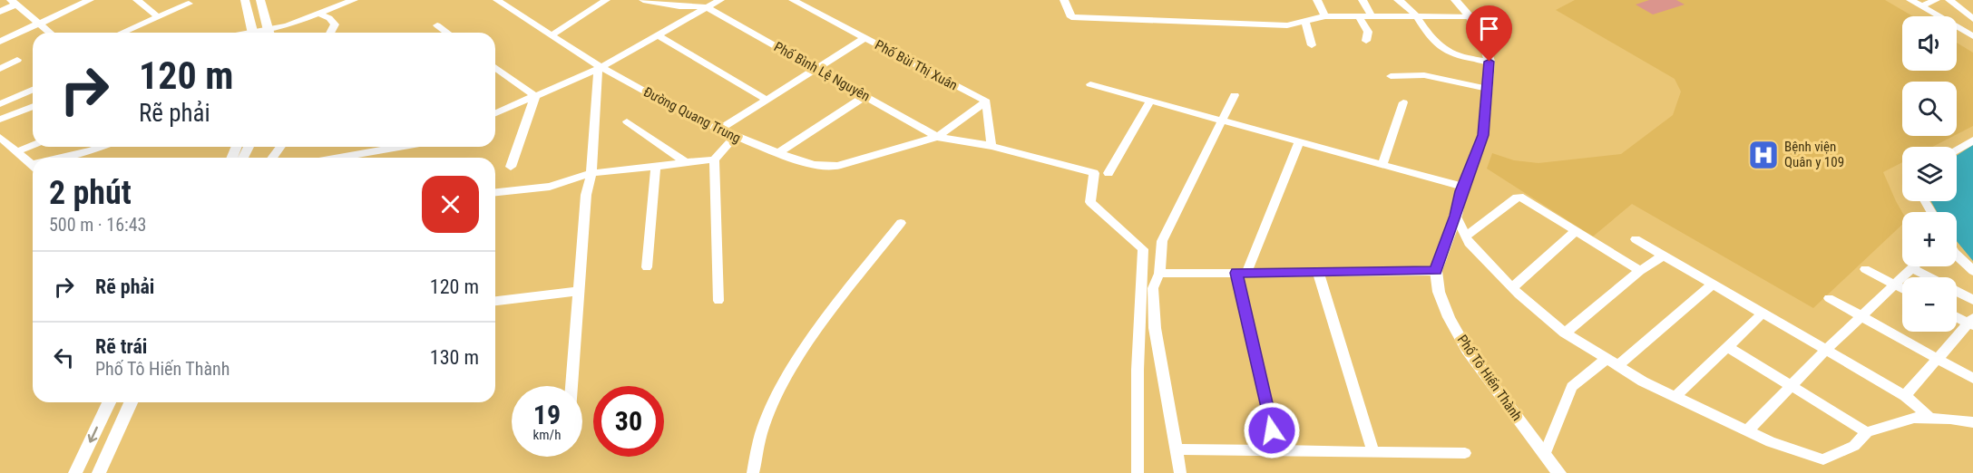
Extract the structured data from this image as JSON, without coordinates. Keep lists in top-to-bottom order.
{
  "streets": {
    "street": [
      "Phố Bùi Thị Xuân",
      "Phố Bình Lệ Nguyên",
      "Đường Quang Trung",
      "Phố Tô Hiến Thành"
    ]
  },
  "crossings": [
    ["Phố Bình Lệ Nguyên", "Đường Quang Trung"]
  ],
  "places": {
    "hospital": ["Bệnh viện Quân y 109"]
  },
  "page": {
    "map_buttons": ["+", "−"],
    "turn": ["120 m", "Rẽ phải"],
    "heading": ["2 phút", "500 m · 16:43"],
    "list": [
      {
        "name": "Rẽ phải",
        "value": "120 m"
      },
      {
        "name": "Rẽ trái",
        "note": "Phố Tô Hiến Thành",
        "value": "130 m"
      }
    ],
    "speed": "19 km/h",
    "limit": "30"
  }
}
